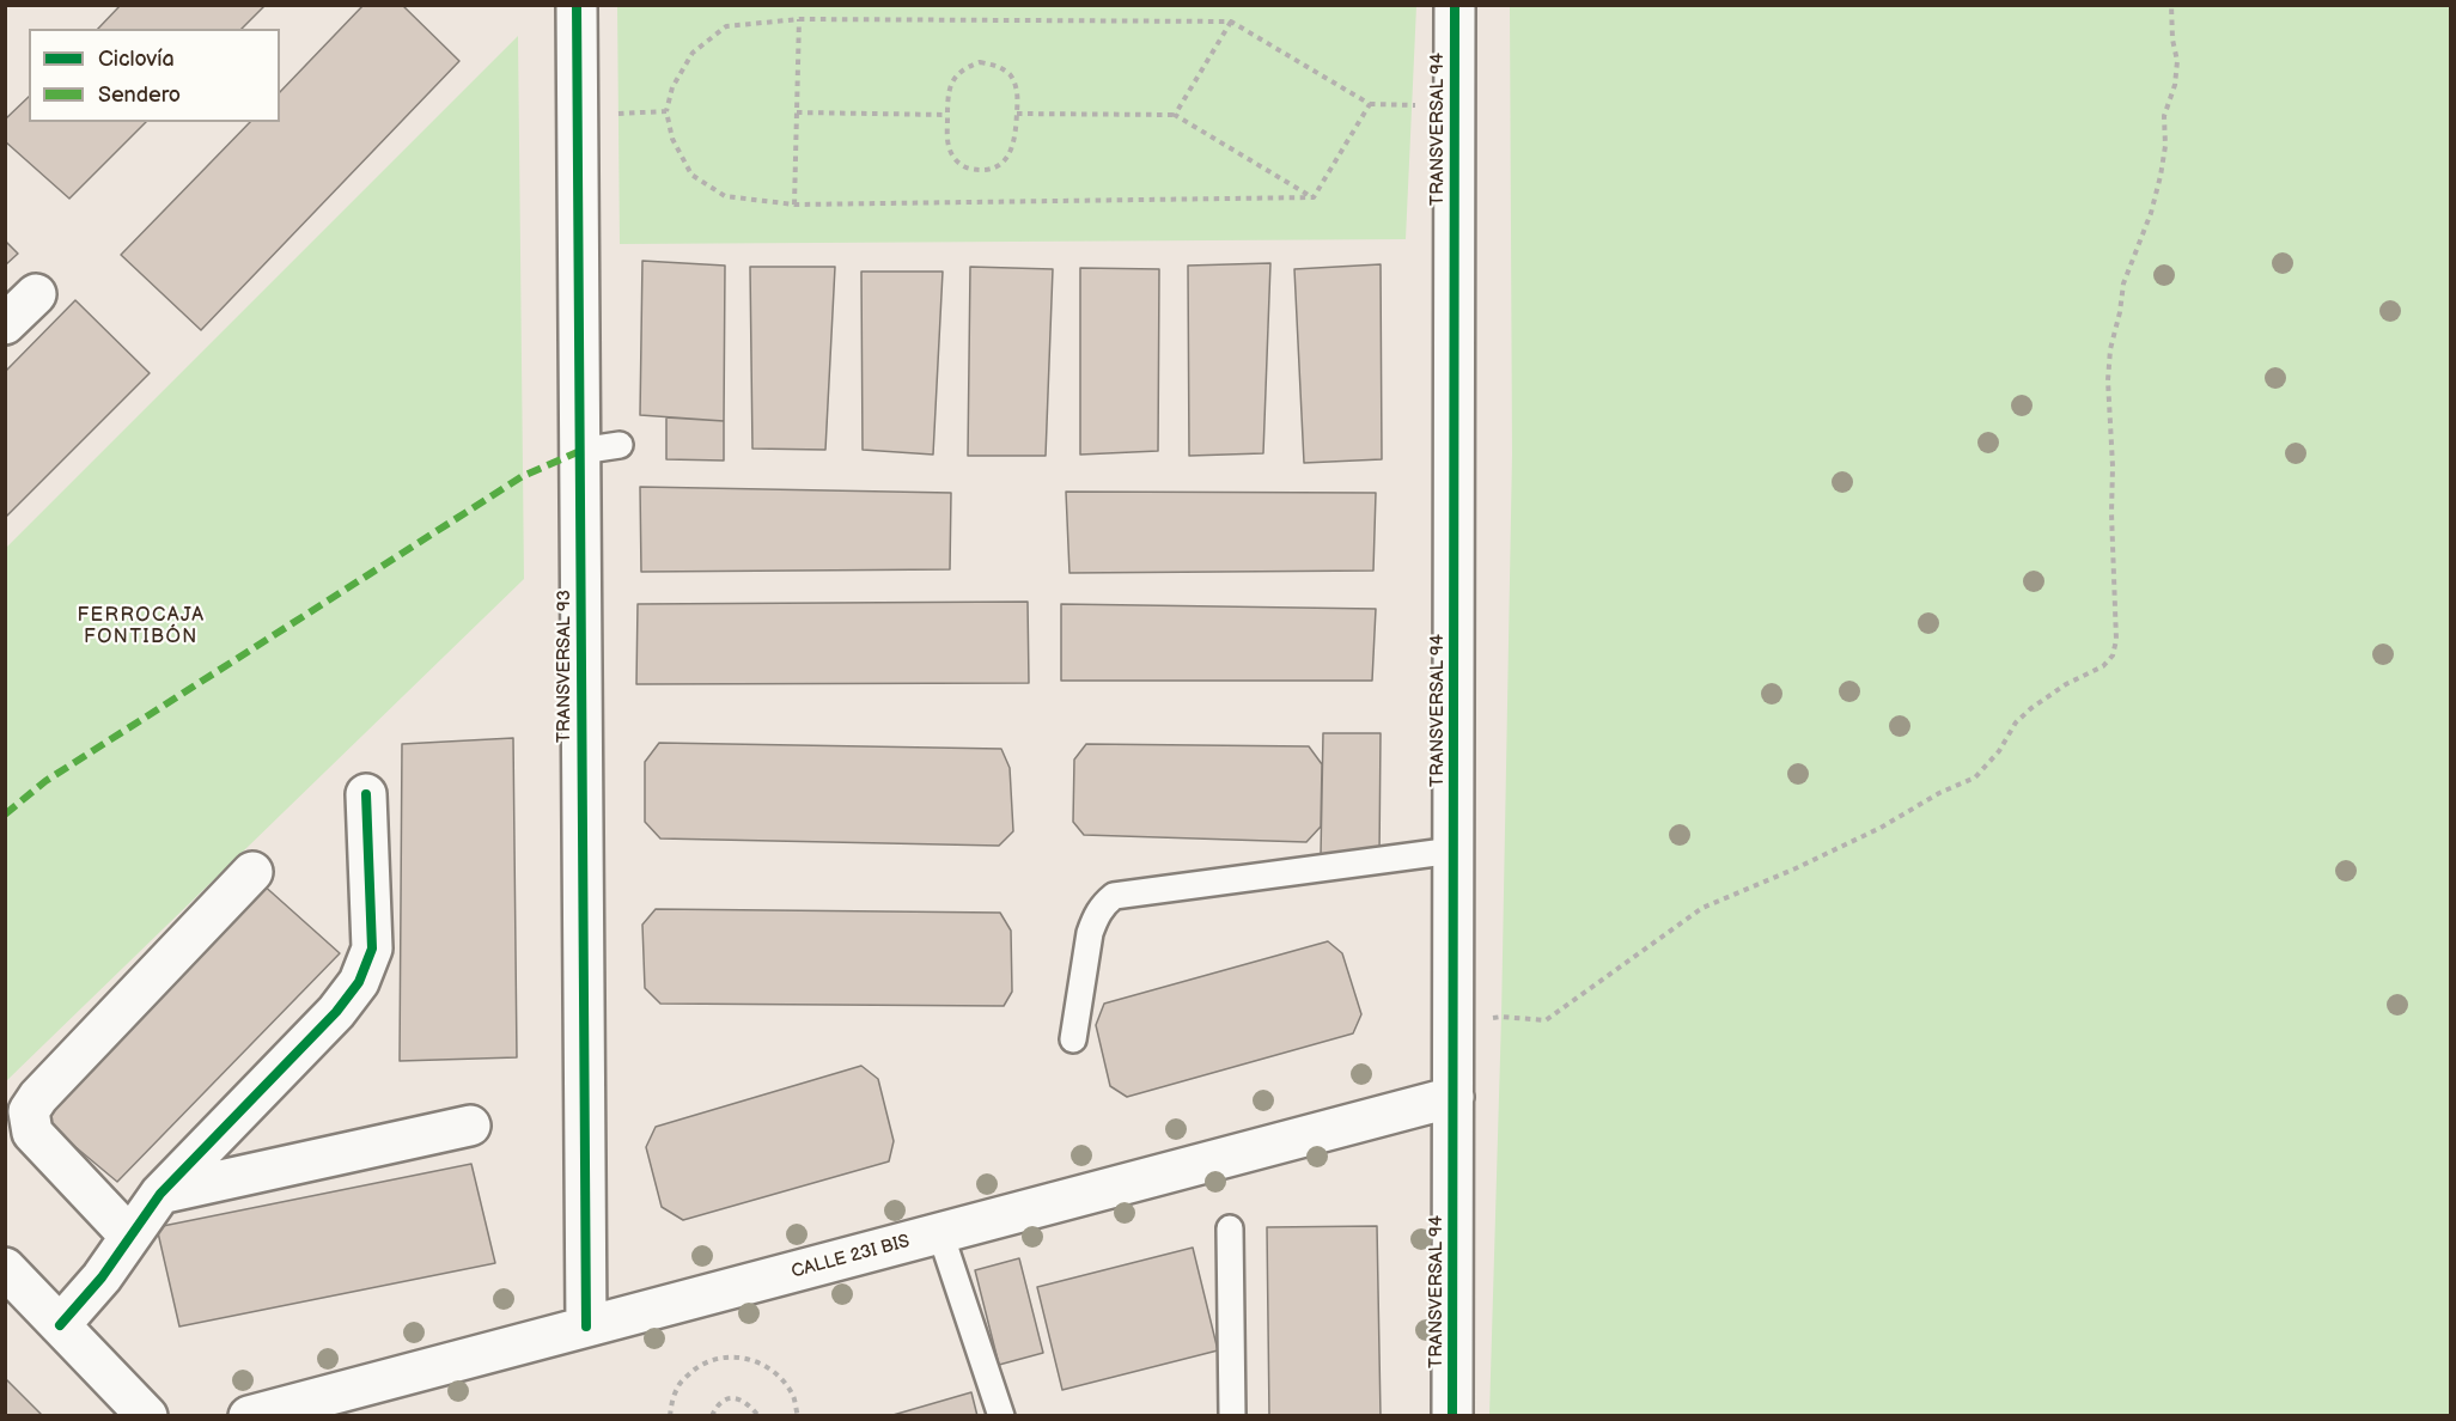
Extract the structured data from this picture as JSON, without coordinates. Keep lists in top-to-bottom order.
{
  "streets": {
    "street": ["TRANSVERSAL 94", "TRANSVERSAL 93", "CALLE 23I BIS"]
  },
  "crossings": [
    ["TRANSVERSAL 94", "CALLE 23I BIS"],
    ["TRANSVERSAL 93", "CALLE 23I BIS"]
  ],
  "districts": ["FERROCAJA FONTIBÓN"],
  "legend": ["Ciclovía", "Sendero"]
}
